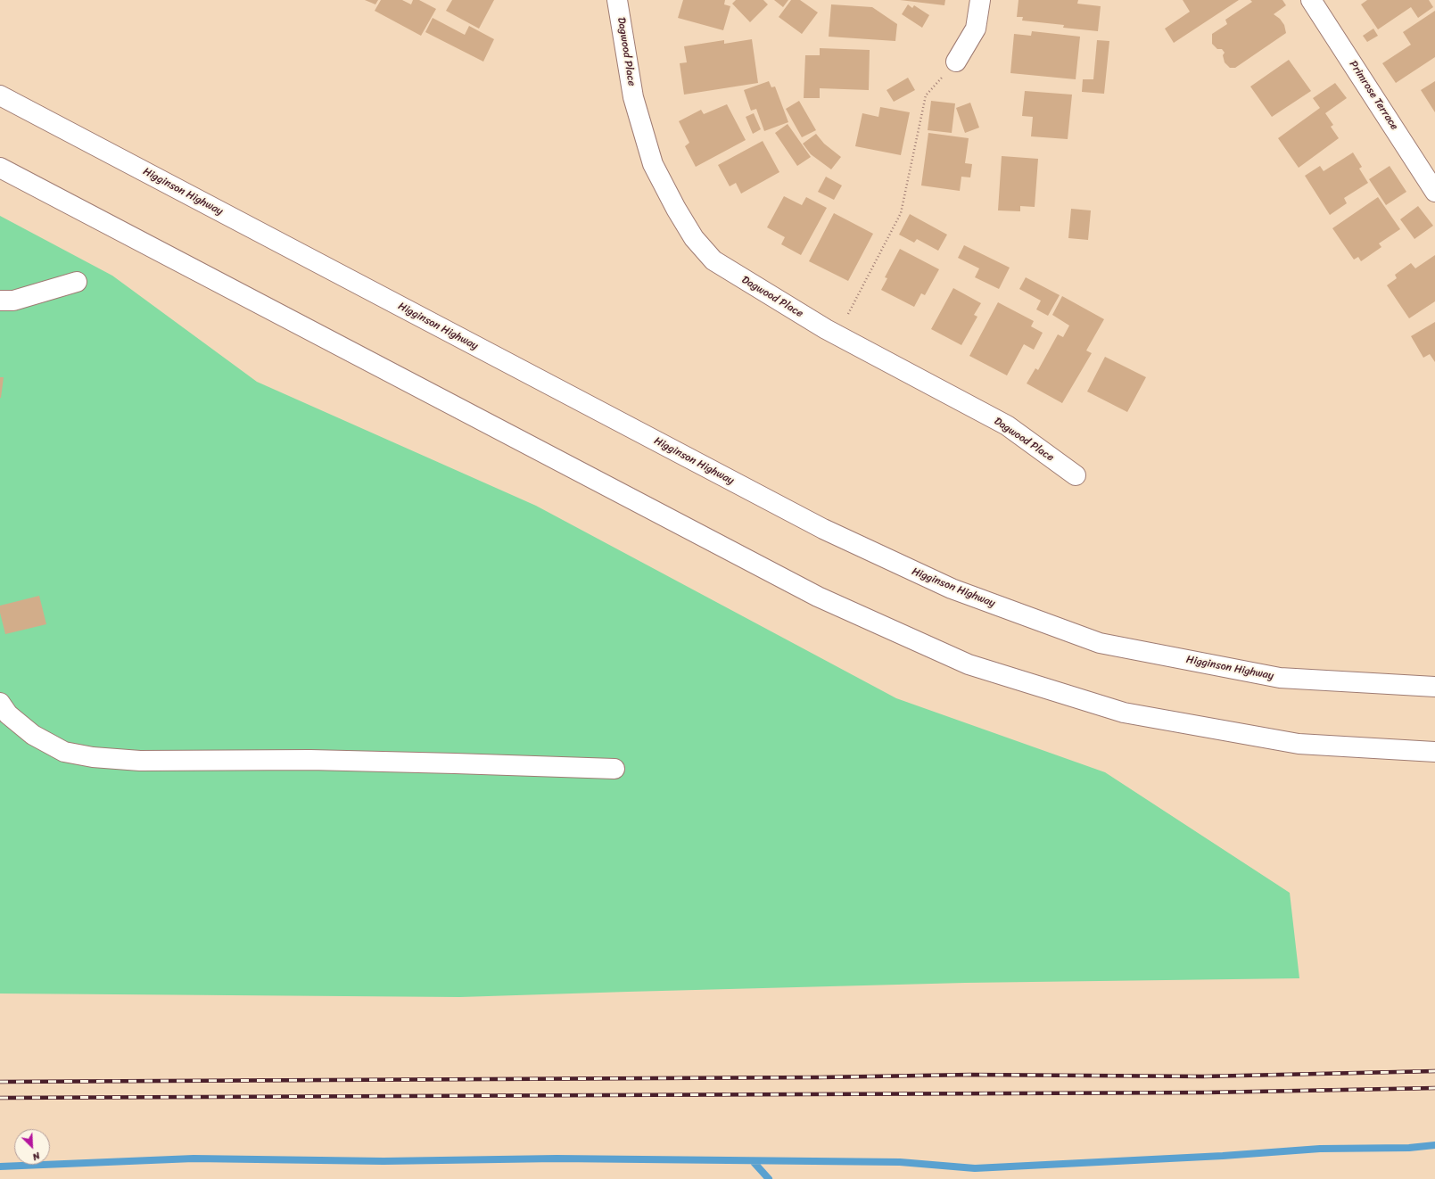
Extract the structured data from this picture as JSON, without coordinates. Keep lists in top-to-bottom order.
{
  "streets": {
    "main road": ["Dagwood Place", "Primrose Terrace", "Higginson Highway"]
  },
  "north": "bottom right"
}
